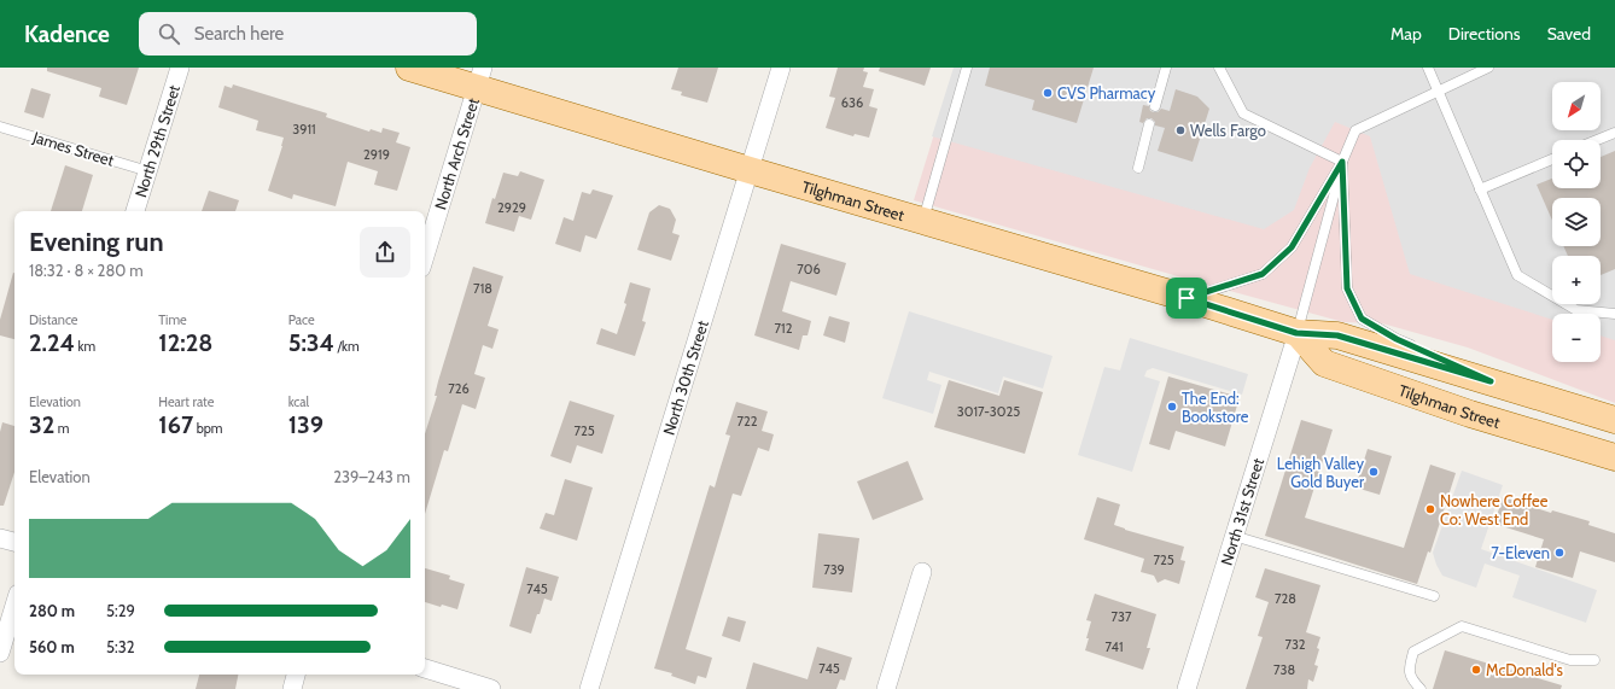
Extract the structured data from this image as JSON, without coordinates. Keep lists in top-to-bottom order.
{
  "streets": {
    "main road": ["Tilghman Street"],
    "street": [
      "North 29th Street",
      "North Arch Street",
      "North 30th Street",
      "North 31st Street"
    ],
    "lane": ["James Street"]
  },
  "crossings": [
    ["North 29th Street", "James Street"],
    ["North Arch Street", "Tilghman Street"],
    ["Tilghman Street", "North 30th Street"],
    ["Tilghman Street", "North 31st Street"]
  ],
  "places": [
    "CVS Pharmacy",
    "Wells Fargo",
    "The End: Bookstore",
    "Lehigh Valley Gold Buyer",
    "Nowhere Coffee Co: West End",
    "7-Eleven",
    "McDonald's"
  ],
  "house_numbers": [
    "636",
    "3911",
    "2919",
    "2929",
    "706",
    "718",
    "712",
    "726",
    "3017-3025",
    "722",
    "725",
    "725",
    "739",
    "745",
    "728",
    "737",
    "732",
    "741",
    "745",
    "738"
  ],
  "north": "bottom left",
  "page": {
    "header": "Kadence",
    "search": "Search here",
    "nav": ["Map", "Directions", "Saved"],
    "map_buttons": ["+", "−"],
    "heading": ["Evening run", "18:32 · 8 × 280 m"],
    "stats": [
      ["Distance", "2.24 km"],
      ["Time", "12:28"],
      ["Pace", "5:34 /km"],
      ["Elevation", "32 m"],
      ["Heart rate", "167 bpm"],
      ["kcal", "139"]
    ],
    "chart": ["Elevation", "239–243 m"],
    "list": [
      {
        "name": "280 m",
        "note": "5:29"
      },
      {
        "name": "560 m",
        "note": "5:32"
      }
    ]
  }
}
